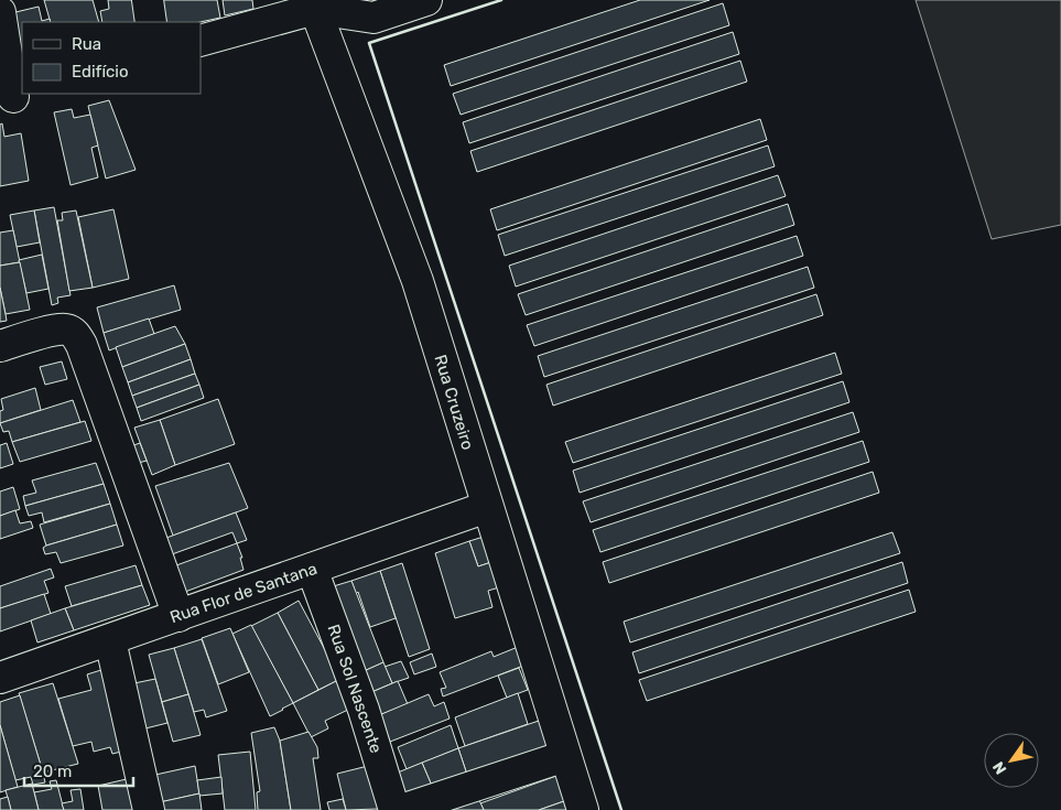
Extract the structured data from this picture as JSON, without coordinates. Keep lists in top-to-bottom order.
{
  "streets": {
    "street": ["Rua Cruzeiro", "Rua Flor de Santana", "Rua Sol Nascente"]
  },
  "crossings": [
    ["Rua Cruzeiro", "Rua Flor de Santana"],
    ["Rua Flor de Santana", "Rua Sol Nascente"]
  ],
  "legend": ["Rua", "Edifício"],
  "scale_bar": "20 m",
  "north": "bottom left"
}
